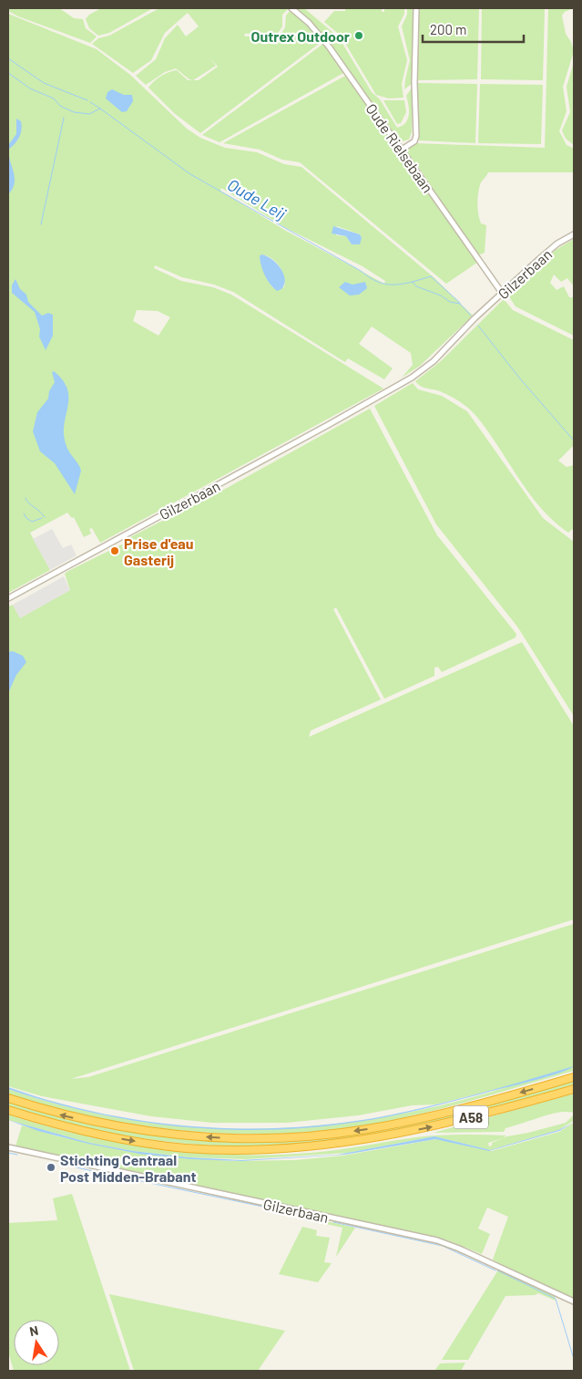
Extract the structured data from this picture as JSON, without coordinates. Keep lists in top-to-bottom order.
{
  "streets": {
    "highway": ["A58"],
    "street": ["Oude Rielsebaan", "Gilzerbaan"]
  },
  "crossings": [
    ["Oude Rielsebaan", "Gilzerbaan"]
  ],
  "water": ["Oude Leij"],
  "places": ["Outrex Outdoor", "Prise d'eau Gasterij", "Stichting Centraal Post Midden-Brabant"],
  "scale_bar": "200 m",
  "north": "top"
}
